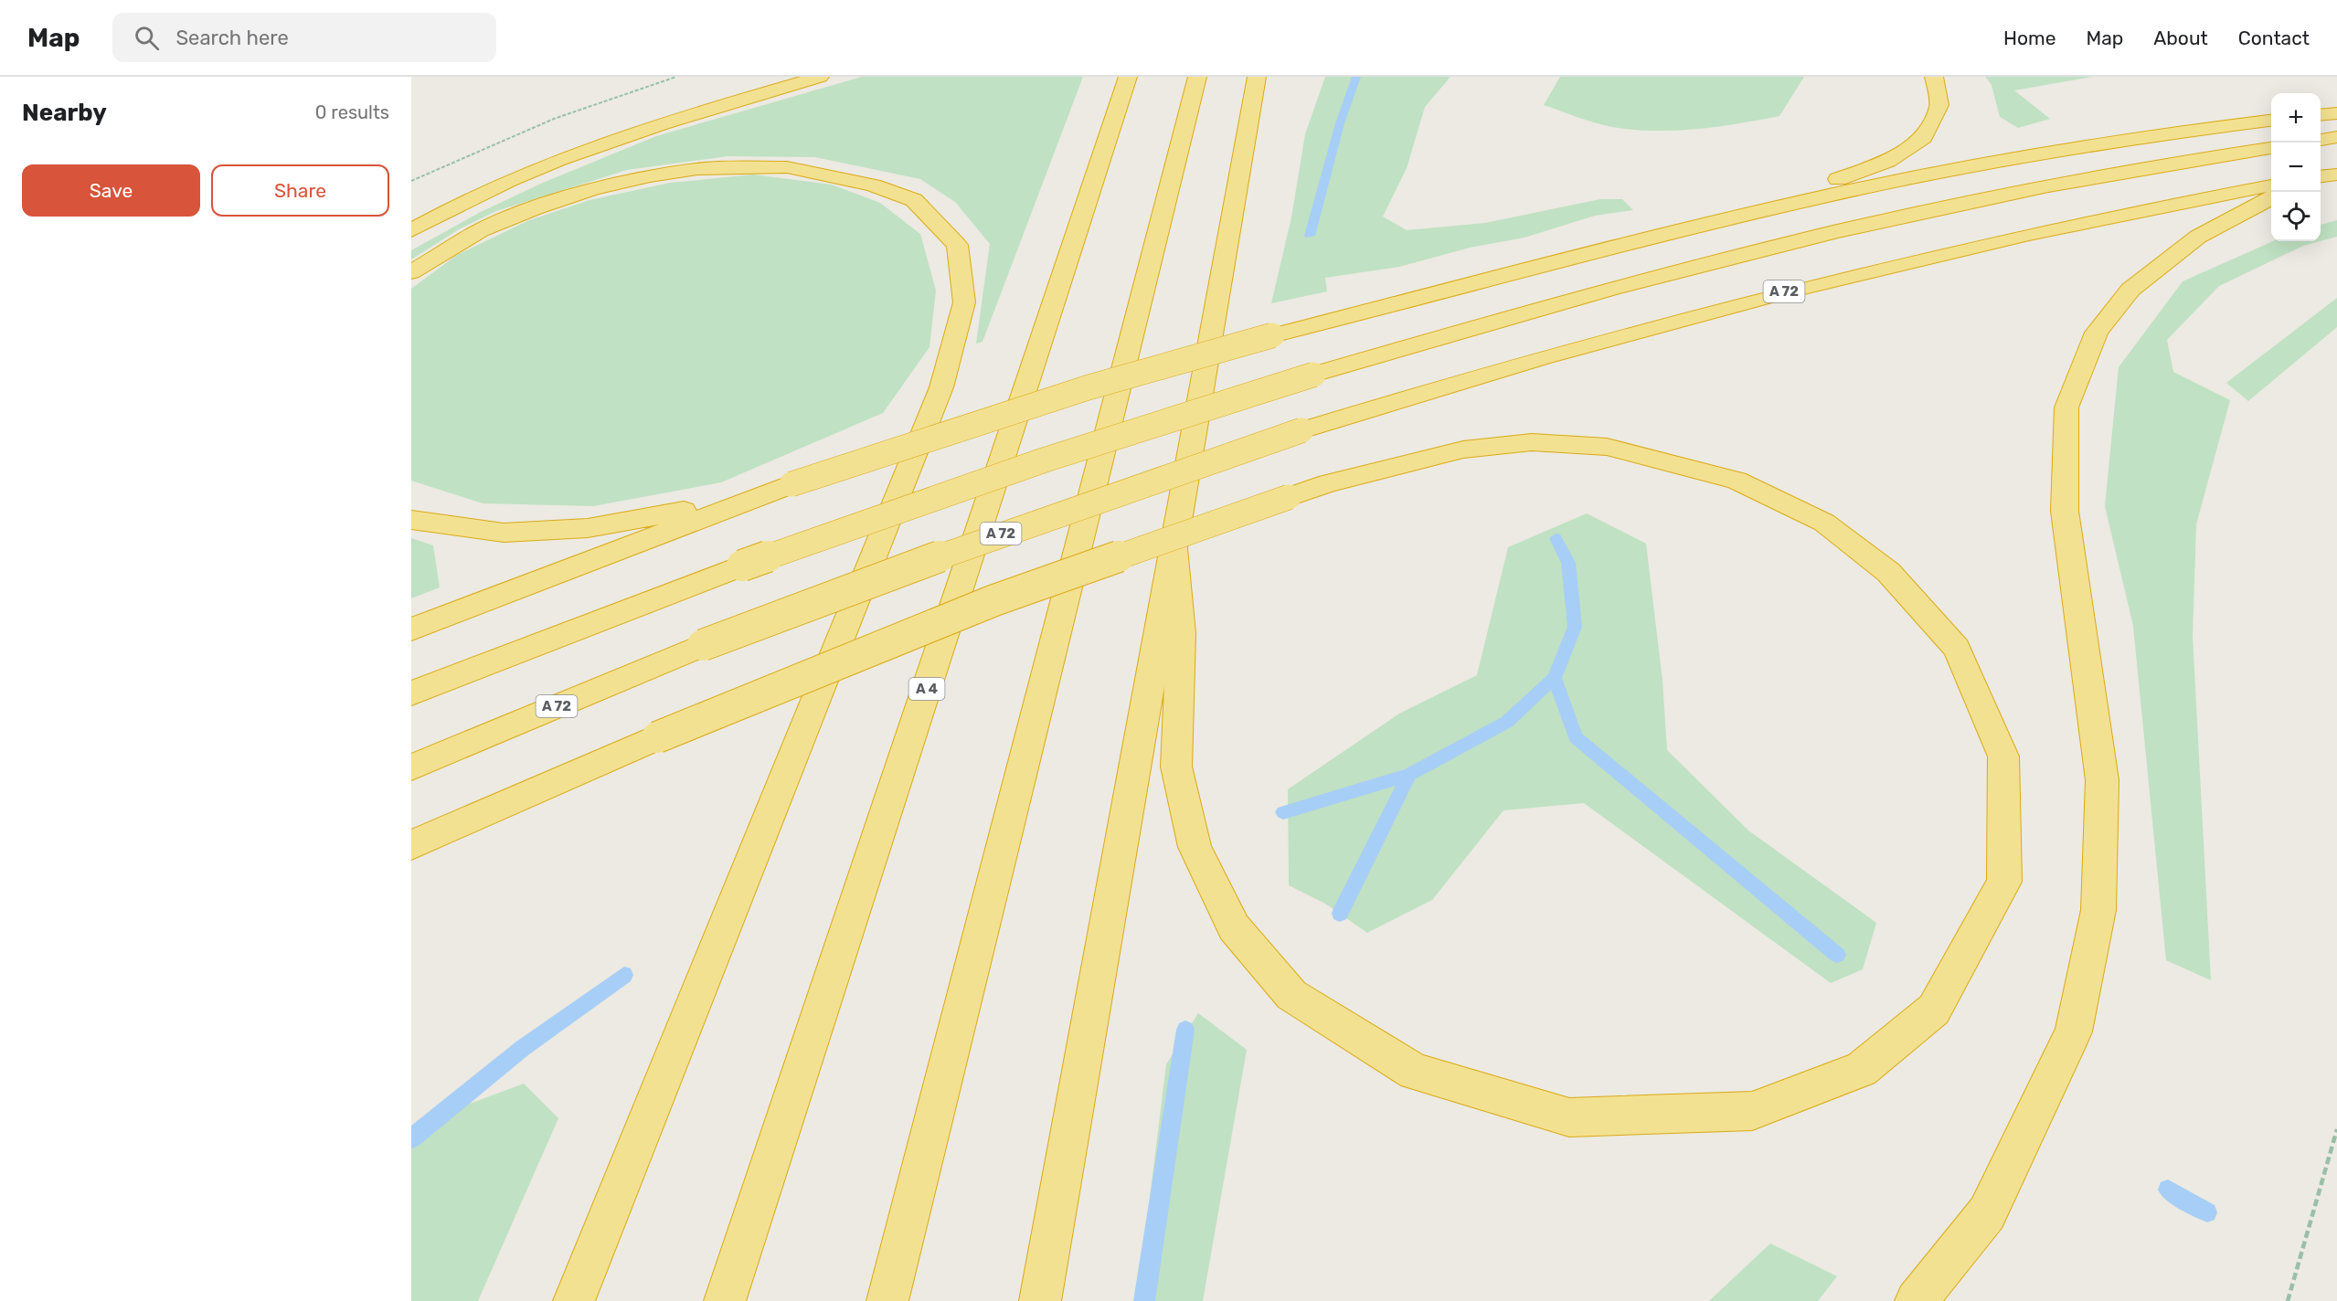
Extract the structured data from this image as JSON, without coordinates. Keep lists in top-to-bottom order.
{
  "streets": {
    "highway": ["A 72", "A 4"]
  },
  "page": {
    "header": "Map",
    "search": "Search here",
    "nav": [
      "Home",
      "Map",
      "About",
      "Contact"
    ],
    "heading": ["Nearby", "0 results"],
    "map_buttons": ["+", "−"],
    "buttons": ["Save", "Share"]
  }
}
